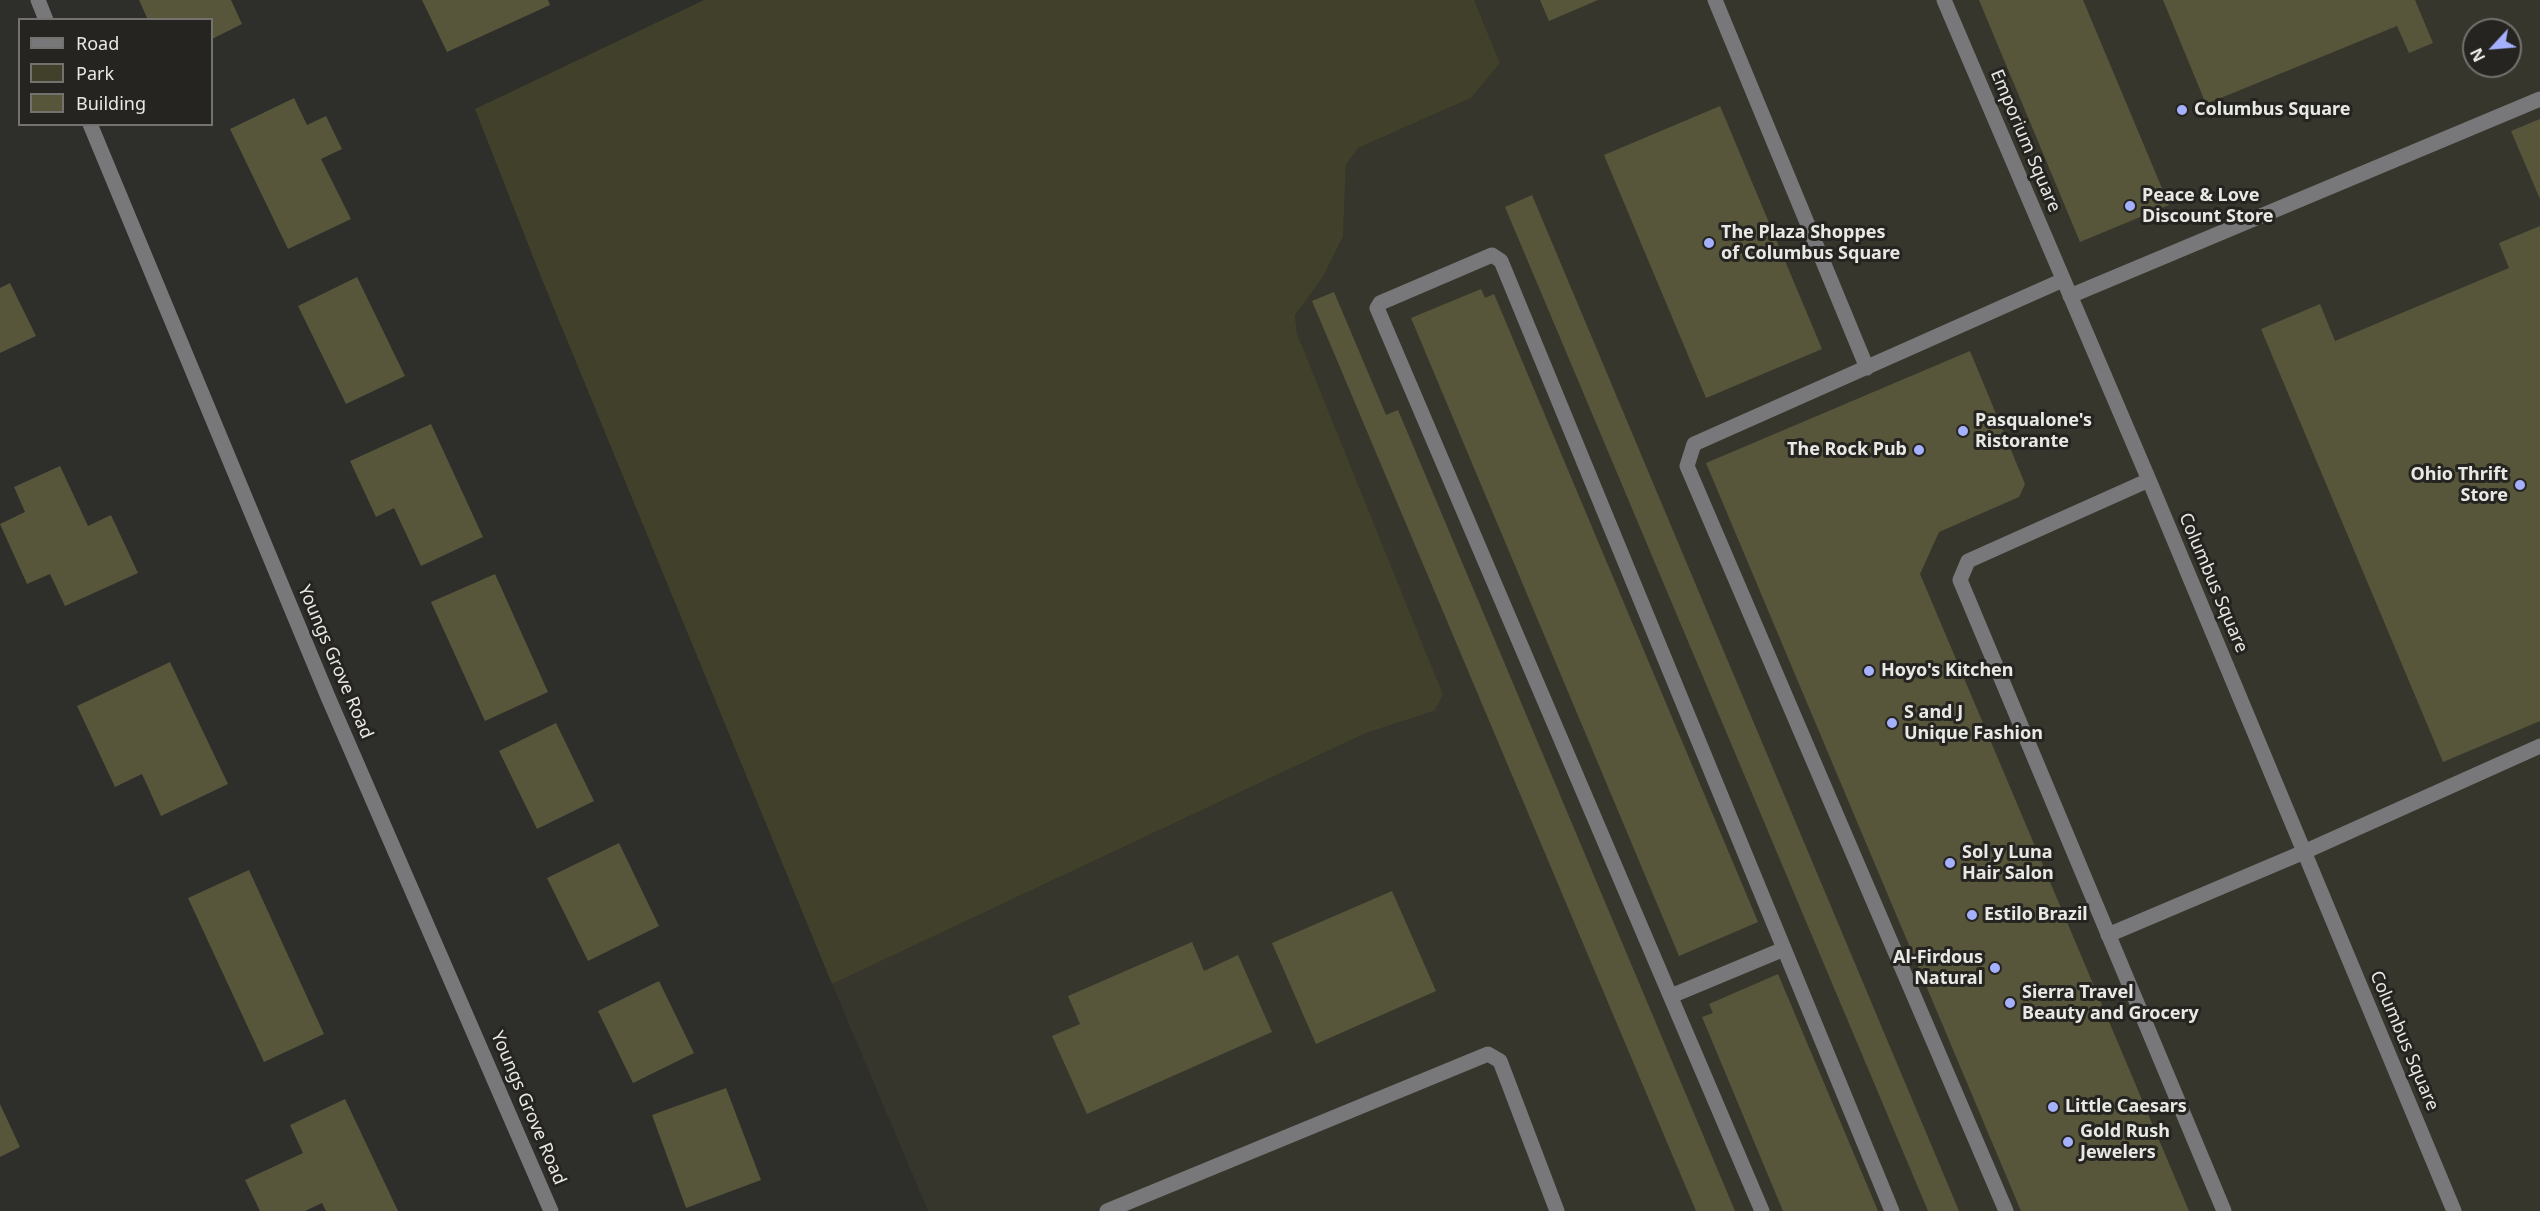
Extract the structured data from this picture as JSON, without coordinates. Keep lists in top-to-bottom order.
{
  "streets": {
    "street": ["Emporium Square", "Columbus Square", "Youngs Grove Road"]
  },
  "crossings": [
    ["Emporium Square", "Columbus Square"]
  ],
  "places": [
    "Columbus Square",
    "Peace & Love Discount Store",
    "The Plaza Shoppes of Columbus Square",
    "Pasqualone's Ristorante",
    "The Rock Pub",
    "Ohio Thrift Store",
    "Hoyo's Kitchen",
    "S and J Unique Fashion",
    "Sol y Luna Hair Salon",
    "Estilo Brazil",
    "Al-Firdous Natural",
    "Sierra Travel Beauty and Grocery",
    "Little Caesars",
    "Gold Rush Jewelers"
  ],
  "legend": ["Road", "Park", "Building"],
  "north": "bottom left"
}
